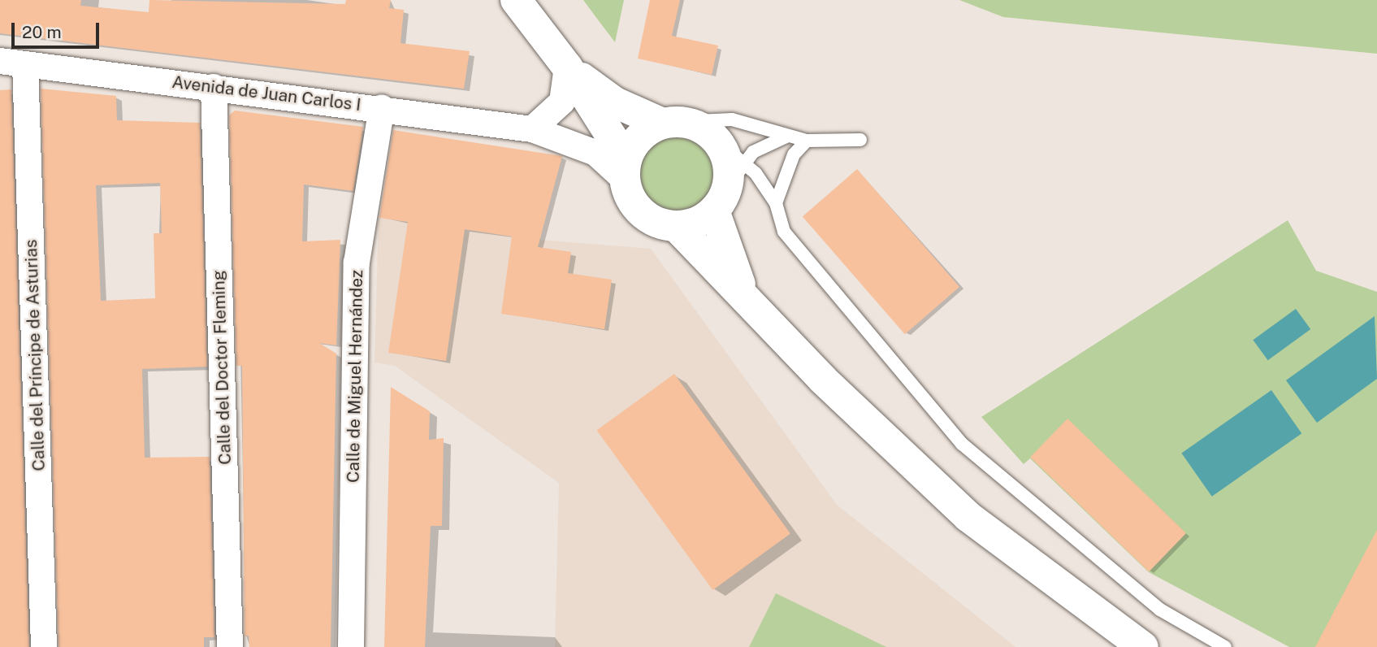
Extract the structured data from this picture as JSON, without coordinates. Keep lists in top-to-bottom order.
{
  "streets": {
    "street": [
      "Avenida de Juan Carlos I",
      "Calle del Príncipe de Asturias",
      "Calle del Doctor Fleming",
      "Calle de Miguel Hernández"
    ]
  },
  "crossings": [
    ["Avenida de Juan Carlos I", "Calle del Príncipe de Asturias"],
    ["Avenida de Juan Carlos I", "Calle del Doctor Fleming"],
    ["Avenida de Juan Carlos I", "Calle de Miguel Hernández"]
  ],
  "scale_bar": "20 m"
}
